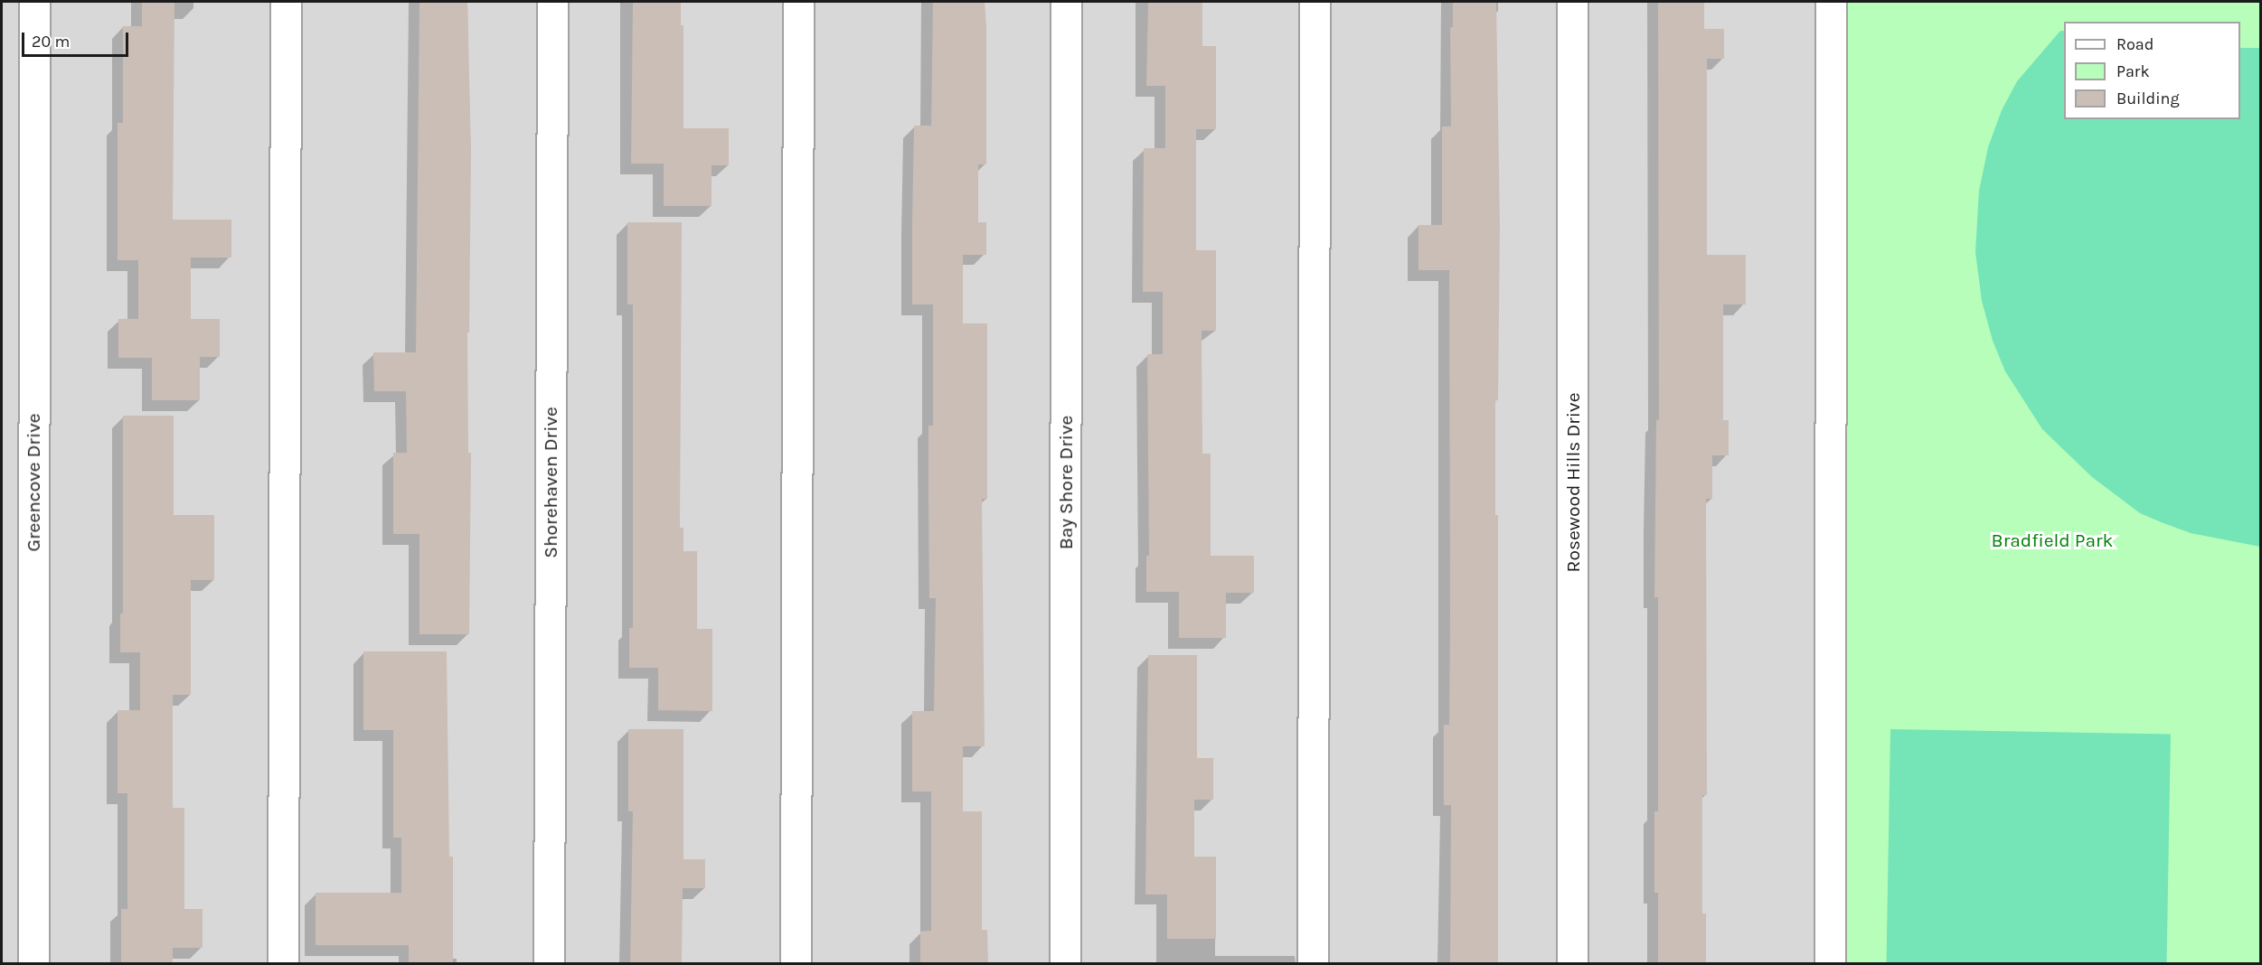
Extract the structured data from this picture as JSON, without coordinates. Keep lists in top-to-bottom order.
{
  "streets": {
    "street": [
      "Greencove Drive",
      "Shorehaven Drive",
      "Bay Shore Drive",
      "Rosewood Hills Drive"
    ]
  },
  "parks": ["Bradfield Park"],
  "legend": ["Road", "Park", "Building"],
  "scale_bar": "20 m"
}
